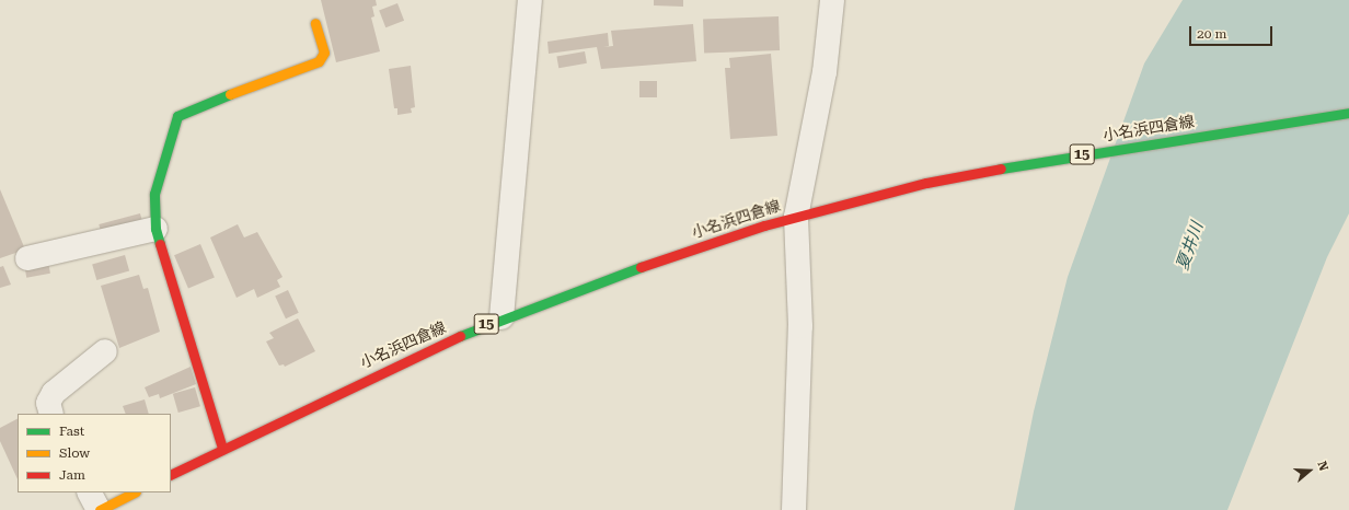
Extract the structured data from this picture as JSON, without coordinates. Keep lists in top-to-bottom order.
{
  "streets": {
    "main road": ["小名浜四倉線", "15"]
  },
  "water": ["夏井川"],
  "legend": ["Fast", "Slow", "Jam"],
  "scale_bar": "20 m",
  "north": "right"
}
